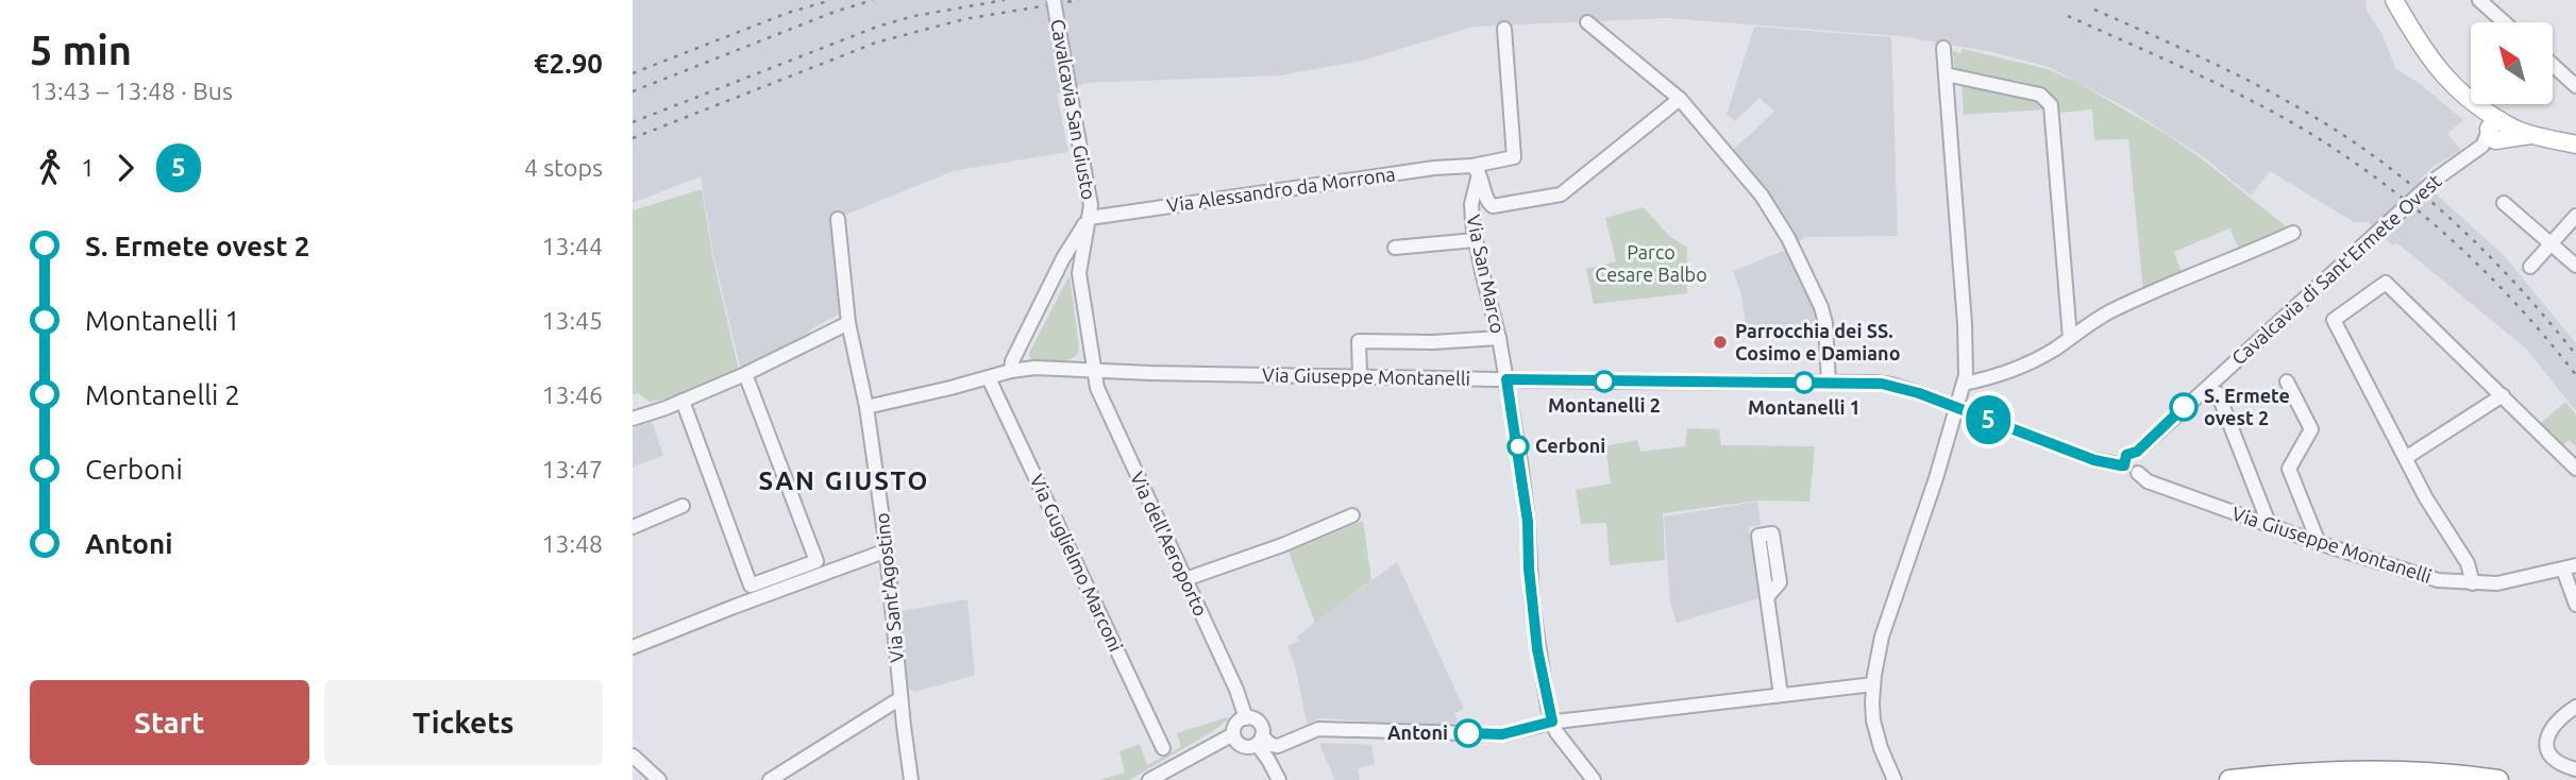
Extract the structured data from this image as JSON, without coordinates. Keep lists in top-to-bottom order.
{
  "streets": {
    "street": [
      "Cavalcavia San Giusto",
      "Via Alessandro da Morrona",
      "Cavalcavia di Sant'Ermete Ovest",
      "Via San Marco",
      "Via Giuseppe Montanelli",
      "Via dell'Aeroporto",
      "Via Guglielmo Marconi",
      "Via Sant'Agostino"
    ]
  },
  "crossings": [
    ["Cavalcavia San Giusto", "Via Alessandro da Morrona"],
    ["Cavalcavia San Giusto", "Via Giuseppe Montanelli"],
    ["Cavalcavia San Giusto", "Via dell'Aeroporto"],
    ["Via Alessandro da Morrona", "Via San Marco"],
    ["Cavalcavia di Sant'Ermete Ovest", "Via Giuseppe Montanelli"],
    ["Via San Marco", "Via Giuseppe Montanelli"],
    ["Via Giuseppe Montanelli", "Via dell'Aeroporto"],
    ["Via Giuseppe Montanelli", "Via Guglielmo Marconi"],
    ["Via Giuseppe Montanelli", "Via Sant'Agostino"]
  ],
  "districts": ["SAN GIUSTO"],
  "parks": ["Parco Cesare Balbo"],
  "places": [
    "Parrocchia dei SS. Cosimo e Damiano",
    "Montanelli 2",
    "Montanelli 1",
    "S. Ermete ovest 2",
    "Cerboni",
    "Antoni"
  ],
  "lines": ["bus line 5"],
  "north": "top left",
  "page": {
    "heading": ["5 min", "13:43 – 13:48 · Bus", "€2.90"],
    "on_map": "5",
    "legs": ["1", "5", "4 stops"],
    "list": [
      {
        "name": "S. Ermete ovest 2",
        "value": "13:44"
      },
      {
        "name": "Montanelli 1",
        "value": "13:45"
      },
      {
        "name": "Montanelli 2",
        "value": "13:46"
      },
      {
        "name": "Cerboni",
        "value": "13:47"
      },
      {
        "name": "Antoni",
        "value": "13:48"
      }
    ],
    "buttons": ["Start", "Tickets"]
  }
}
